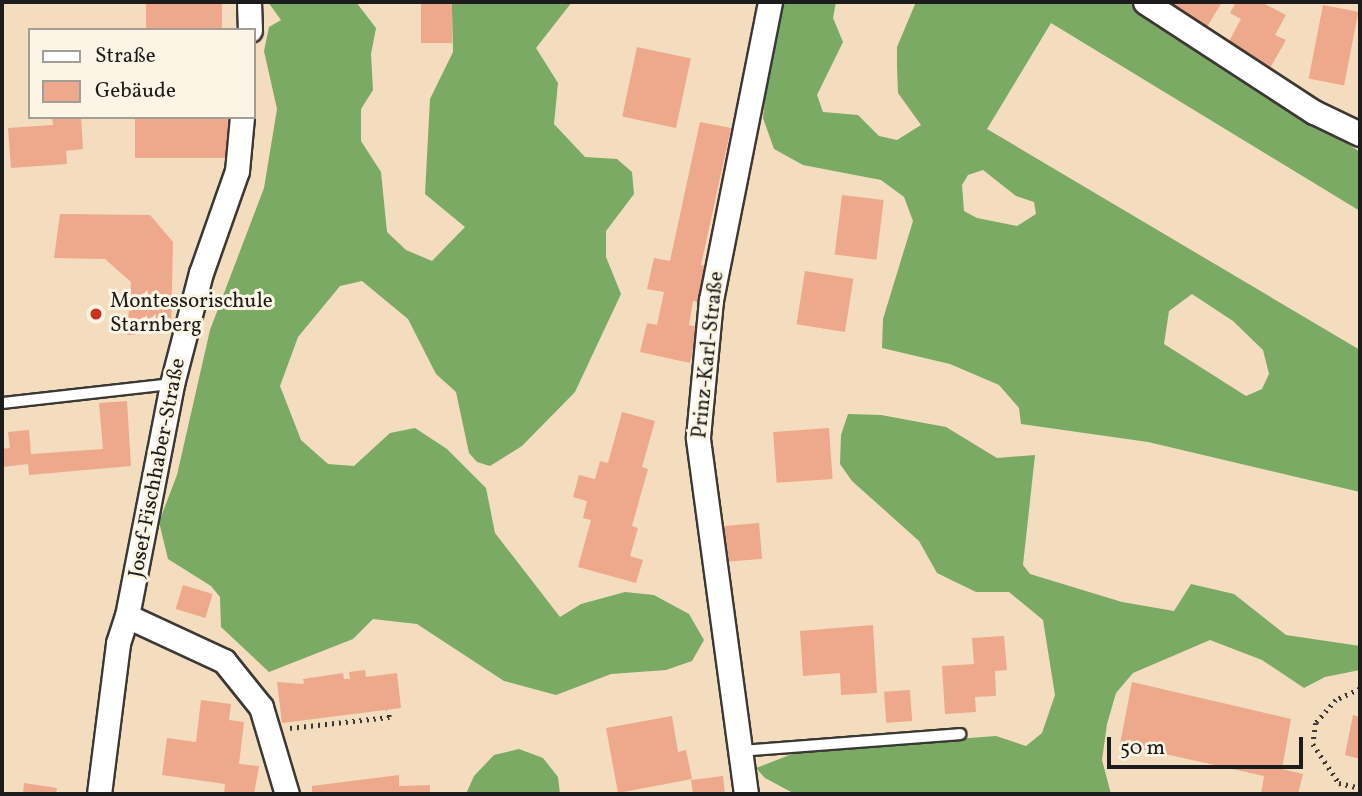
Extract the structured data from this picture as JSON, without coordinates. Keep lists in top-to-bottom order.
{
  "streets": {
    "street": ["Prinz-Karl-Straße", "Josef-Fischhaber-Straße"]
  },
  "places": ["Montessorischule Starnberg"],
  "legend": ["Straße", "Gebäude"],
  "scale_bar": "50 m"
}
